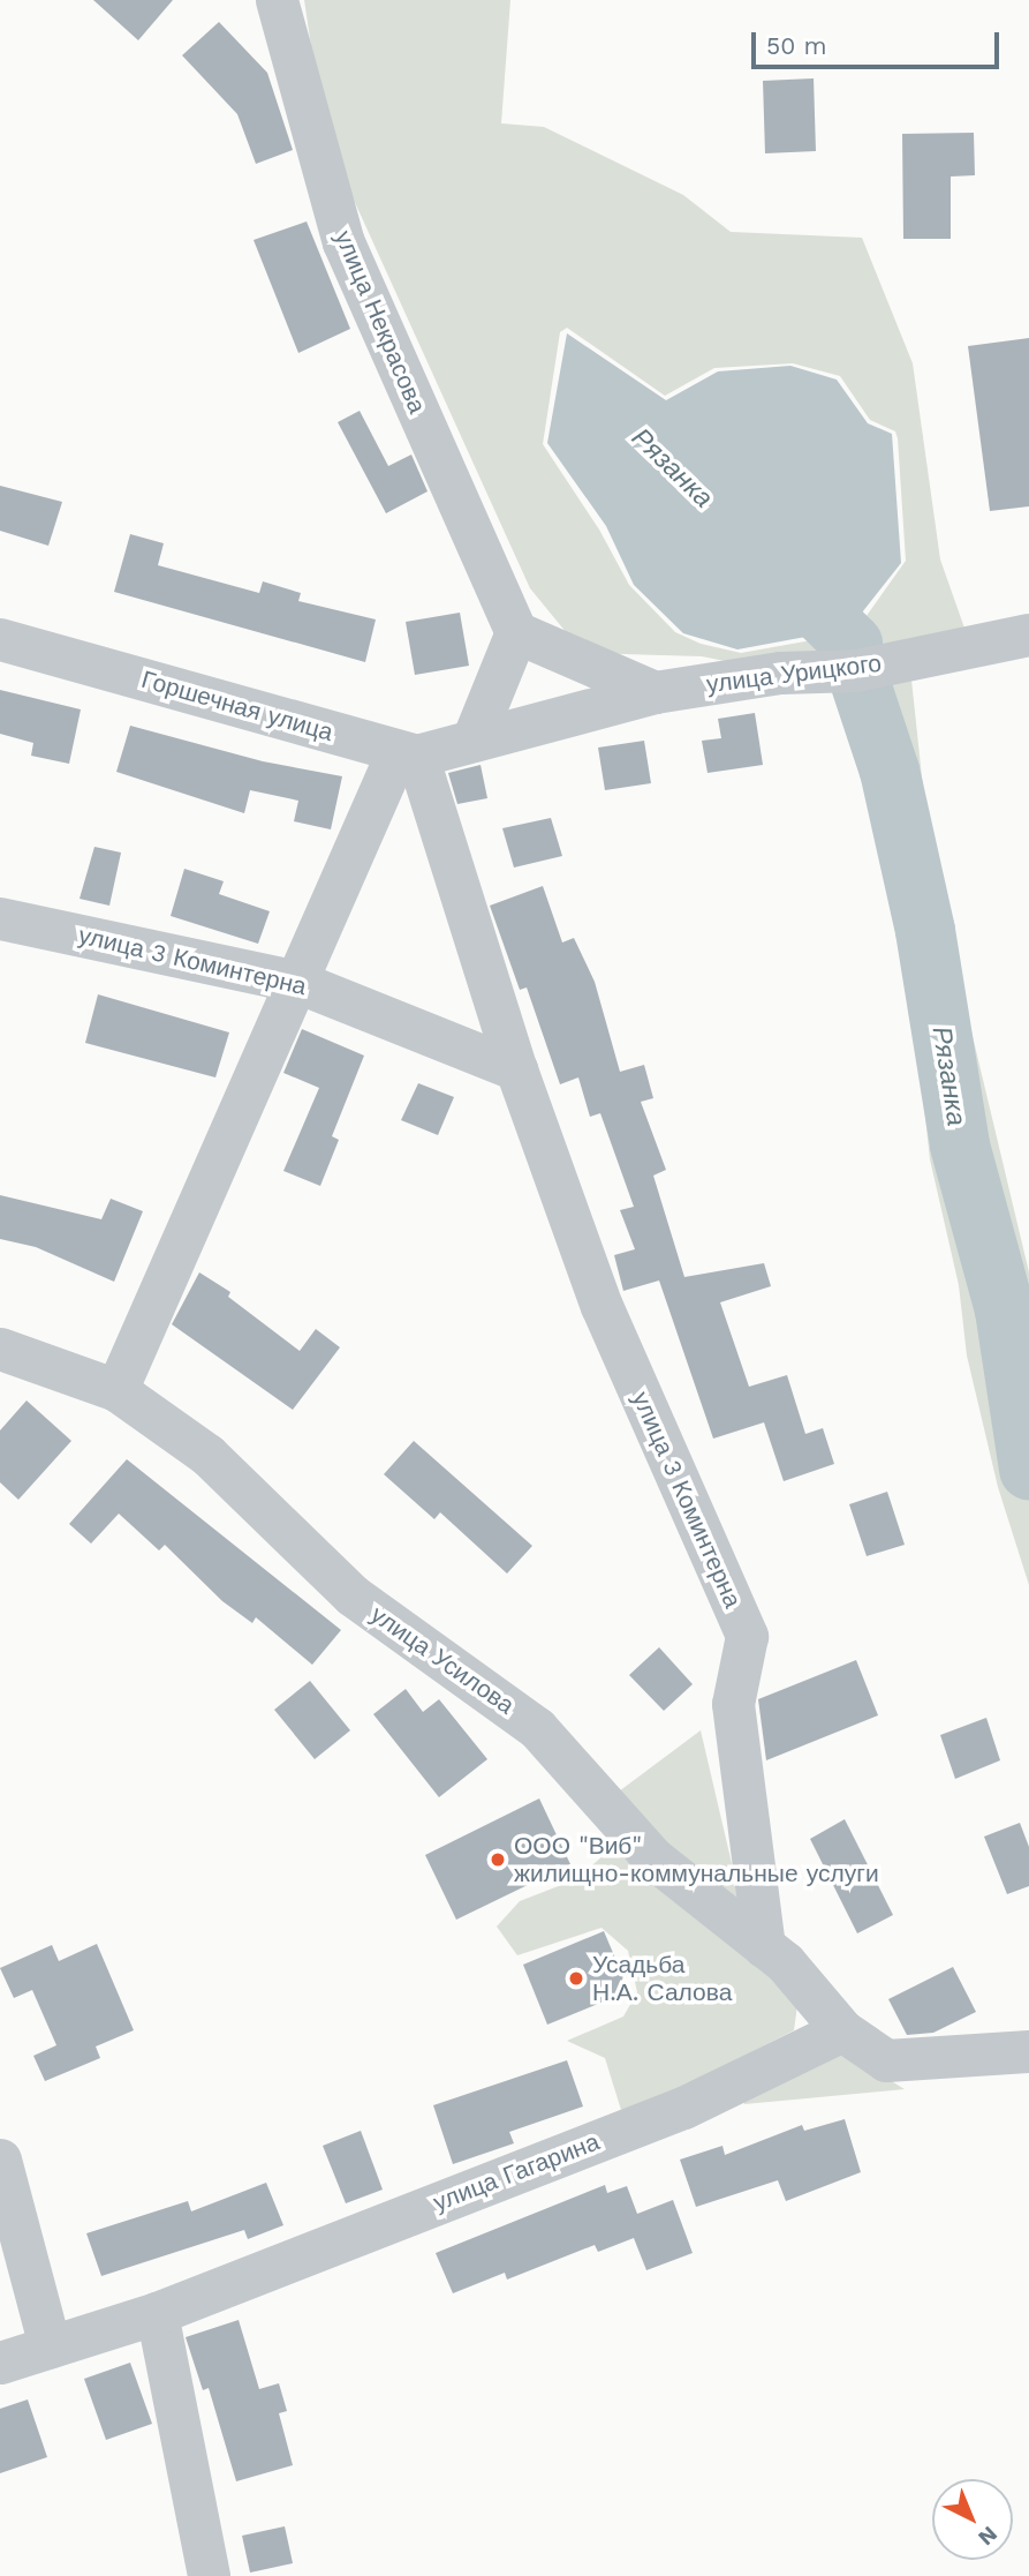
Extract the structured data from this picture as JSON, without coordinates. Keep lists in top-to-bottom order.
{
  "streets": {
    "street": [
      "улица Некрасова",
      "улица Урицкого",
      "Горшечная улица",
      "улица 3 Коминтерна",
      "улица Усилова",
      "улица Гагарина"
    ]
  },
  "crossings": [
    ["Горшечная улица", "улица 3 Коминтерна"],
    ["улица 3 Коминтерна", "улица Усилова"],
    ["улица Усилова", "улица Гагарина"]
  ],
  "water": ["Рязанка"],
  "places": ["ООО \"Виб\" жилищно-коммунальные услуги", "Усадьба Н.А. Салова"],
  "scale_bar": "50 m",
  "north": "bottom right"
}
